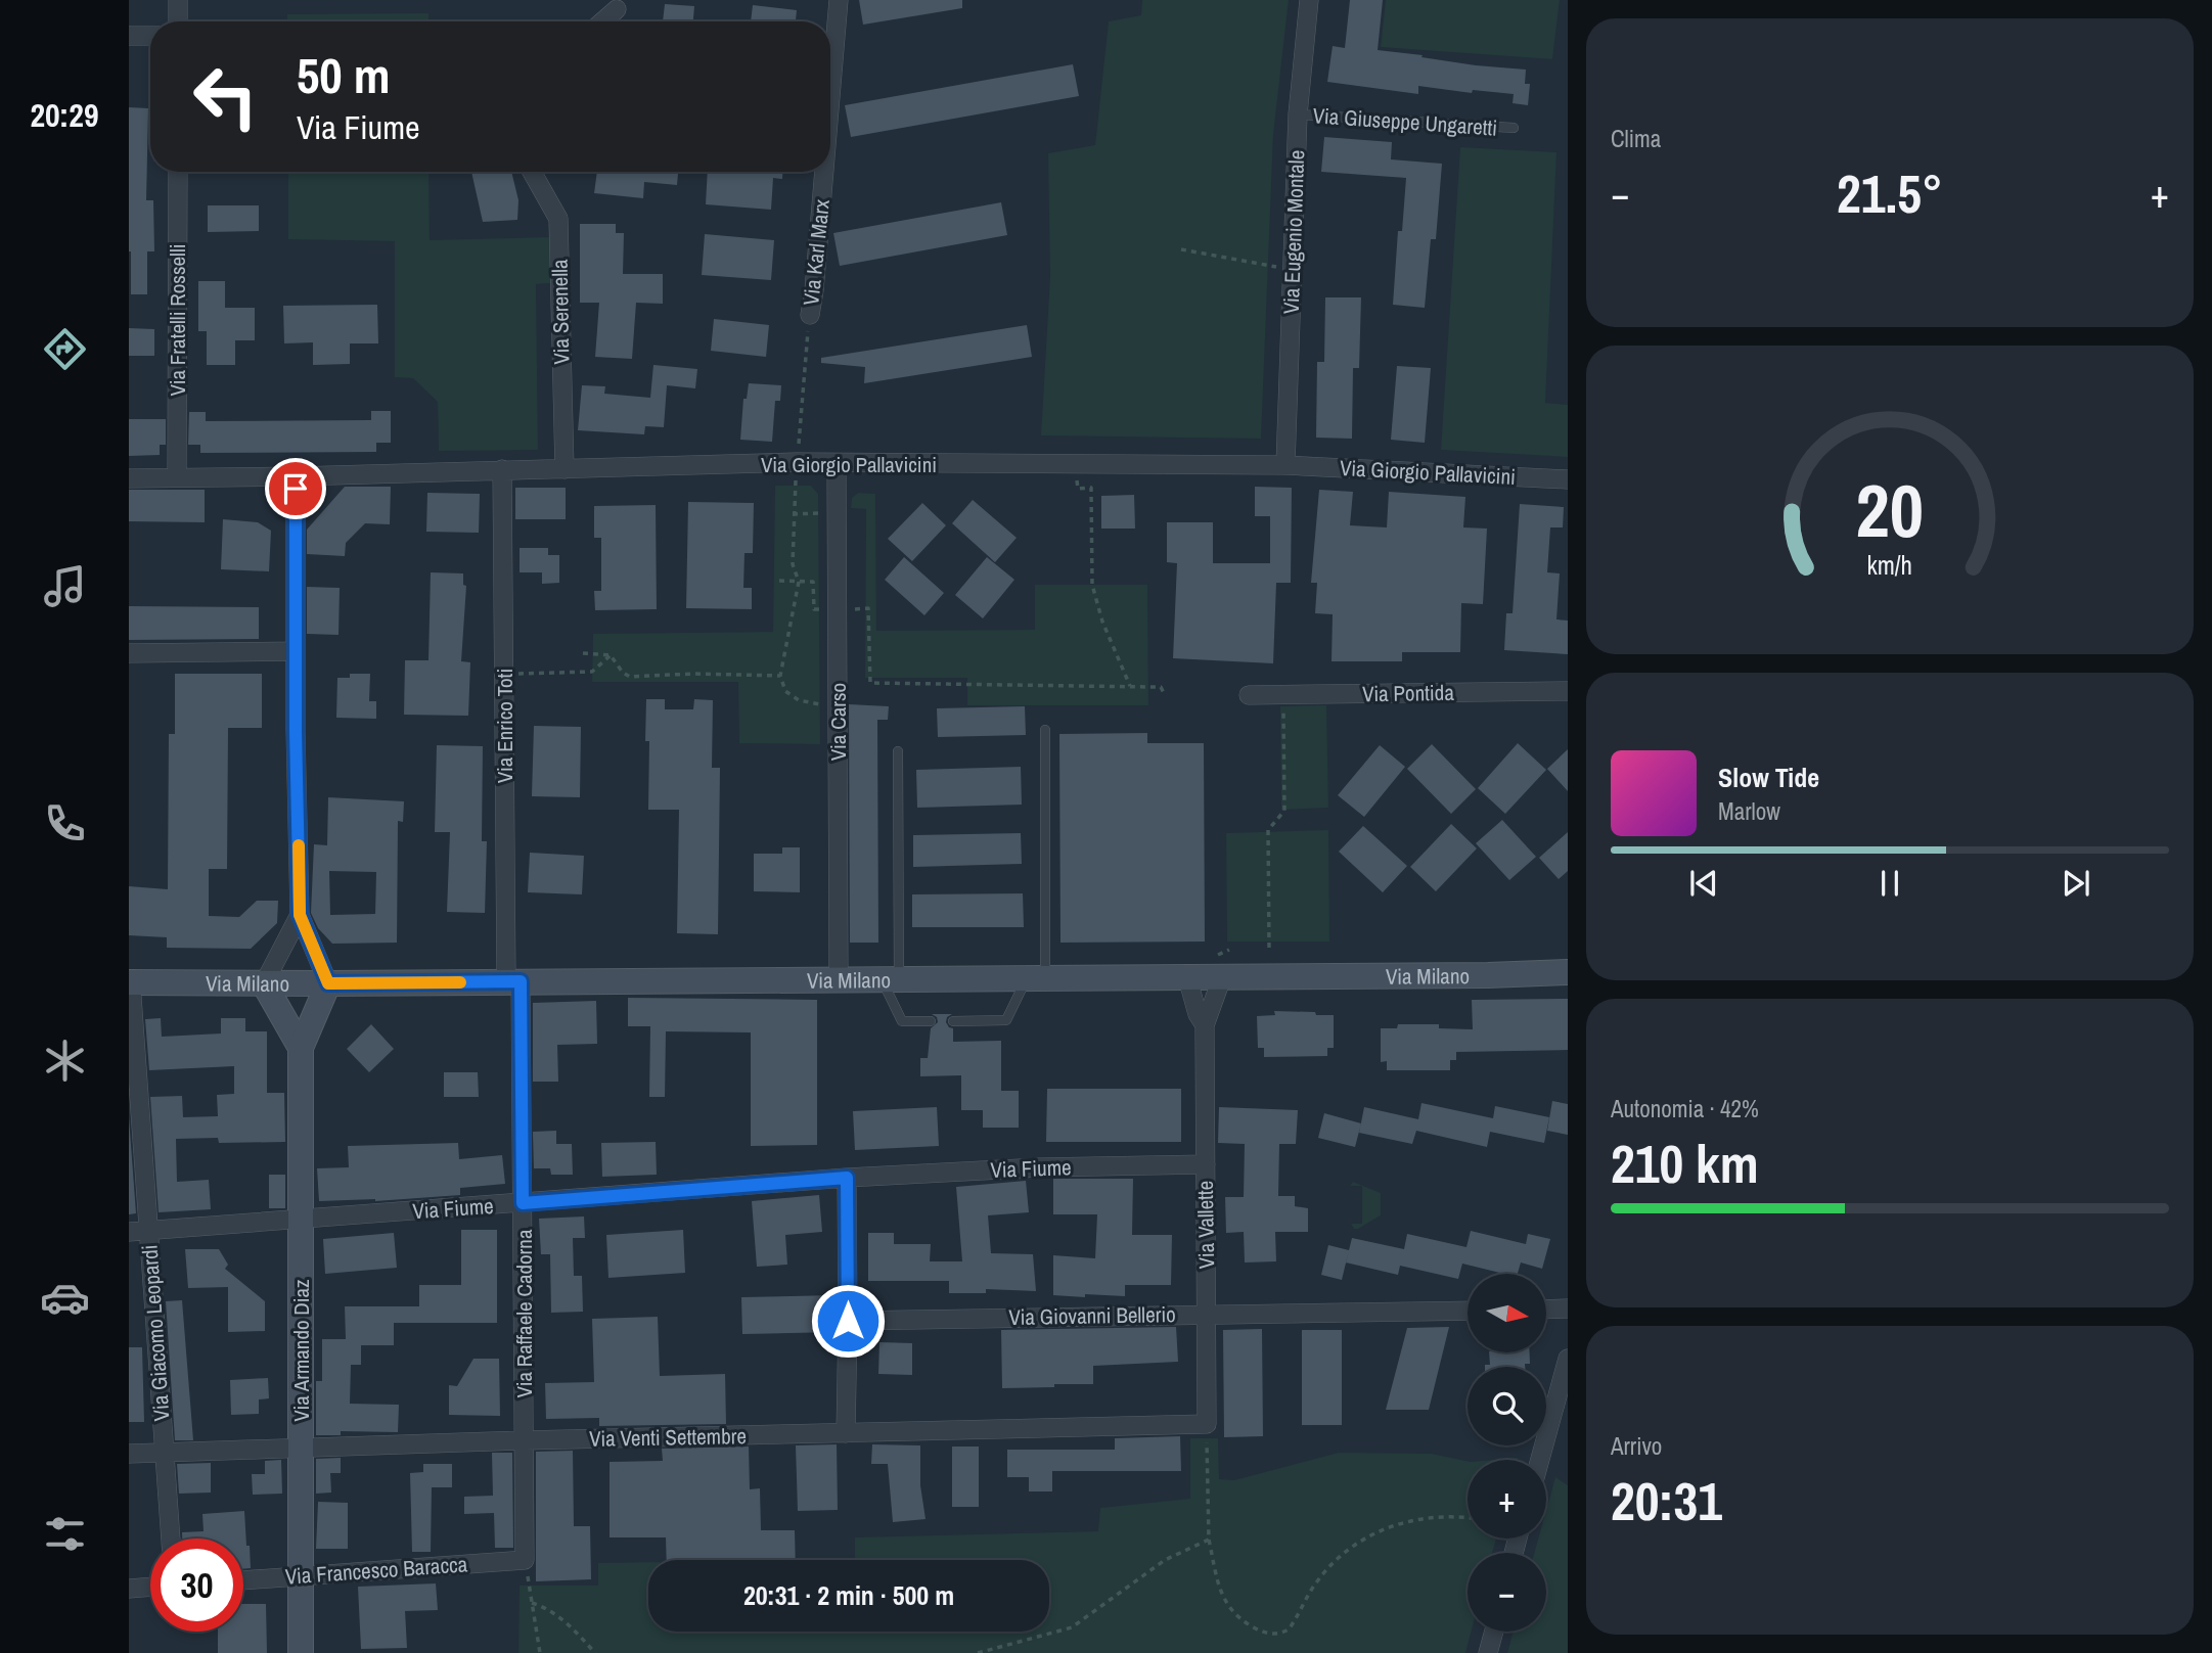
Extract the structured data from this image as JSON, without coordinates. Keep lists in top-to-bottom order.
{
  "streets": {
    "main road": ["Via Milano", "Via Armando Diaz"],
    "street": [
      "Via Eugenio Montale",
      "Via Karl Marx",
      "Via Serenella",
      "Via Fratelli Rosselli",
      "Via Giorgio Pallavicini",
      "Via Pontida",
      "Via Carso",
      "Via Enrico Toti",
      "Via Fiume",
      "Via Vallette",
      "Via Raffaele Cadorna",
      "Via Giovanni Bellerio",
      "Via Giacomo Leopardi",
      "Via Venti Settembre",
      "Via Francesco Baracca"
    ],
    "lane": ["Via Giuseppe Ungaretti"]
  },
  "crossings": [
    ["Via Giuseppe Ungaretti", "Via Eugenio Montale"],
    ["Via Eugenio Montale", "Via Giorgio Pallavicini"],
    ["Via Karl Marx", "Via Giorgio Pallavicini"],
    ["Via Serenella", "Via Giorgio Pallavicini"],
    ["Via Fratelli Rosselli", "Via Giorgio Pallavicini"],
    ["Via Giorgio Pallavicini", "Via Carso"],
    ["Via Giorgio Pallavicini", "Via Enrico Toti"],
    ["Via Carso", "Via Milano"],
    ["Via Enrico Toti", "Via Milano"],
    ["Via Enrico Toti", "Via Raffaele Cadorna"],
    ["Via Milano", "Via Vallette"],
    ["Via Milano", "Via Raffaele Cadorna"],
    ["Via Milano", "Via Giacomo Leopardi"],
    ["Via Milano", "Via Armando Diaz"],
    ["Via Fiume", "Via Vallette"],
    ["Via Fiume", "Via Raffaele Cadorna"],
    ["Via Fiume", "Via Giacomo Leopardi"],
    ["Via Fiume", "Via Armando Diaz"],
    ["Via Vallette", "Via Giovanni Bellerio"],
    ["Via Vallette", "Via Venti Settembre"],
    ["Via Raffaele Cadorna", "Via Venti Settembre"],
    ["Via Raffaele Cadorna", "Via Francesco Baracca"],
    ["Via Giacomo Leopardi", "Via Venti Settembre"],
    ["Via Armando Diaz", "Via Venti Settembre"],
    ["Via Armando Diaz", "Via Francesco Baracca"]
  ],
  "north": "right",
  "page": {
    "tabs": "20:29",
    "tile": [
      "Clima",
      ["Autonomia · 42%", "210 km"],
      ["Arrivo", "20:31"]
    ],
    "turn": ["50 m", "Via Fiume"],
    "heat": ["−", "21.5°", "+"],
    "song": ["Slow Tide", "Marlow"],
    "map_buttons": ["+", "−"],
    "limit": "30",
    "trip": "20:31 · 2 min · 500 m",
    "gauge": ["20", "km/h"]
  }
}
